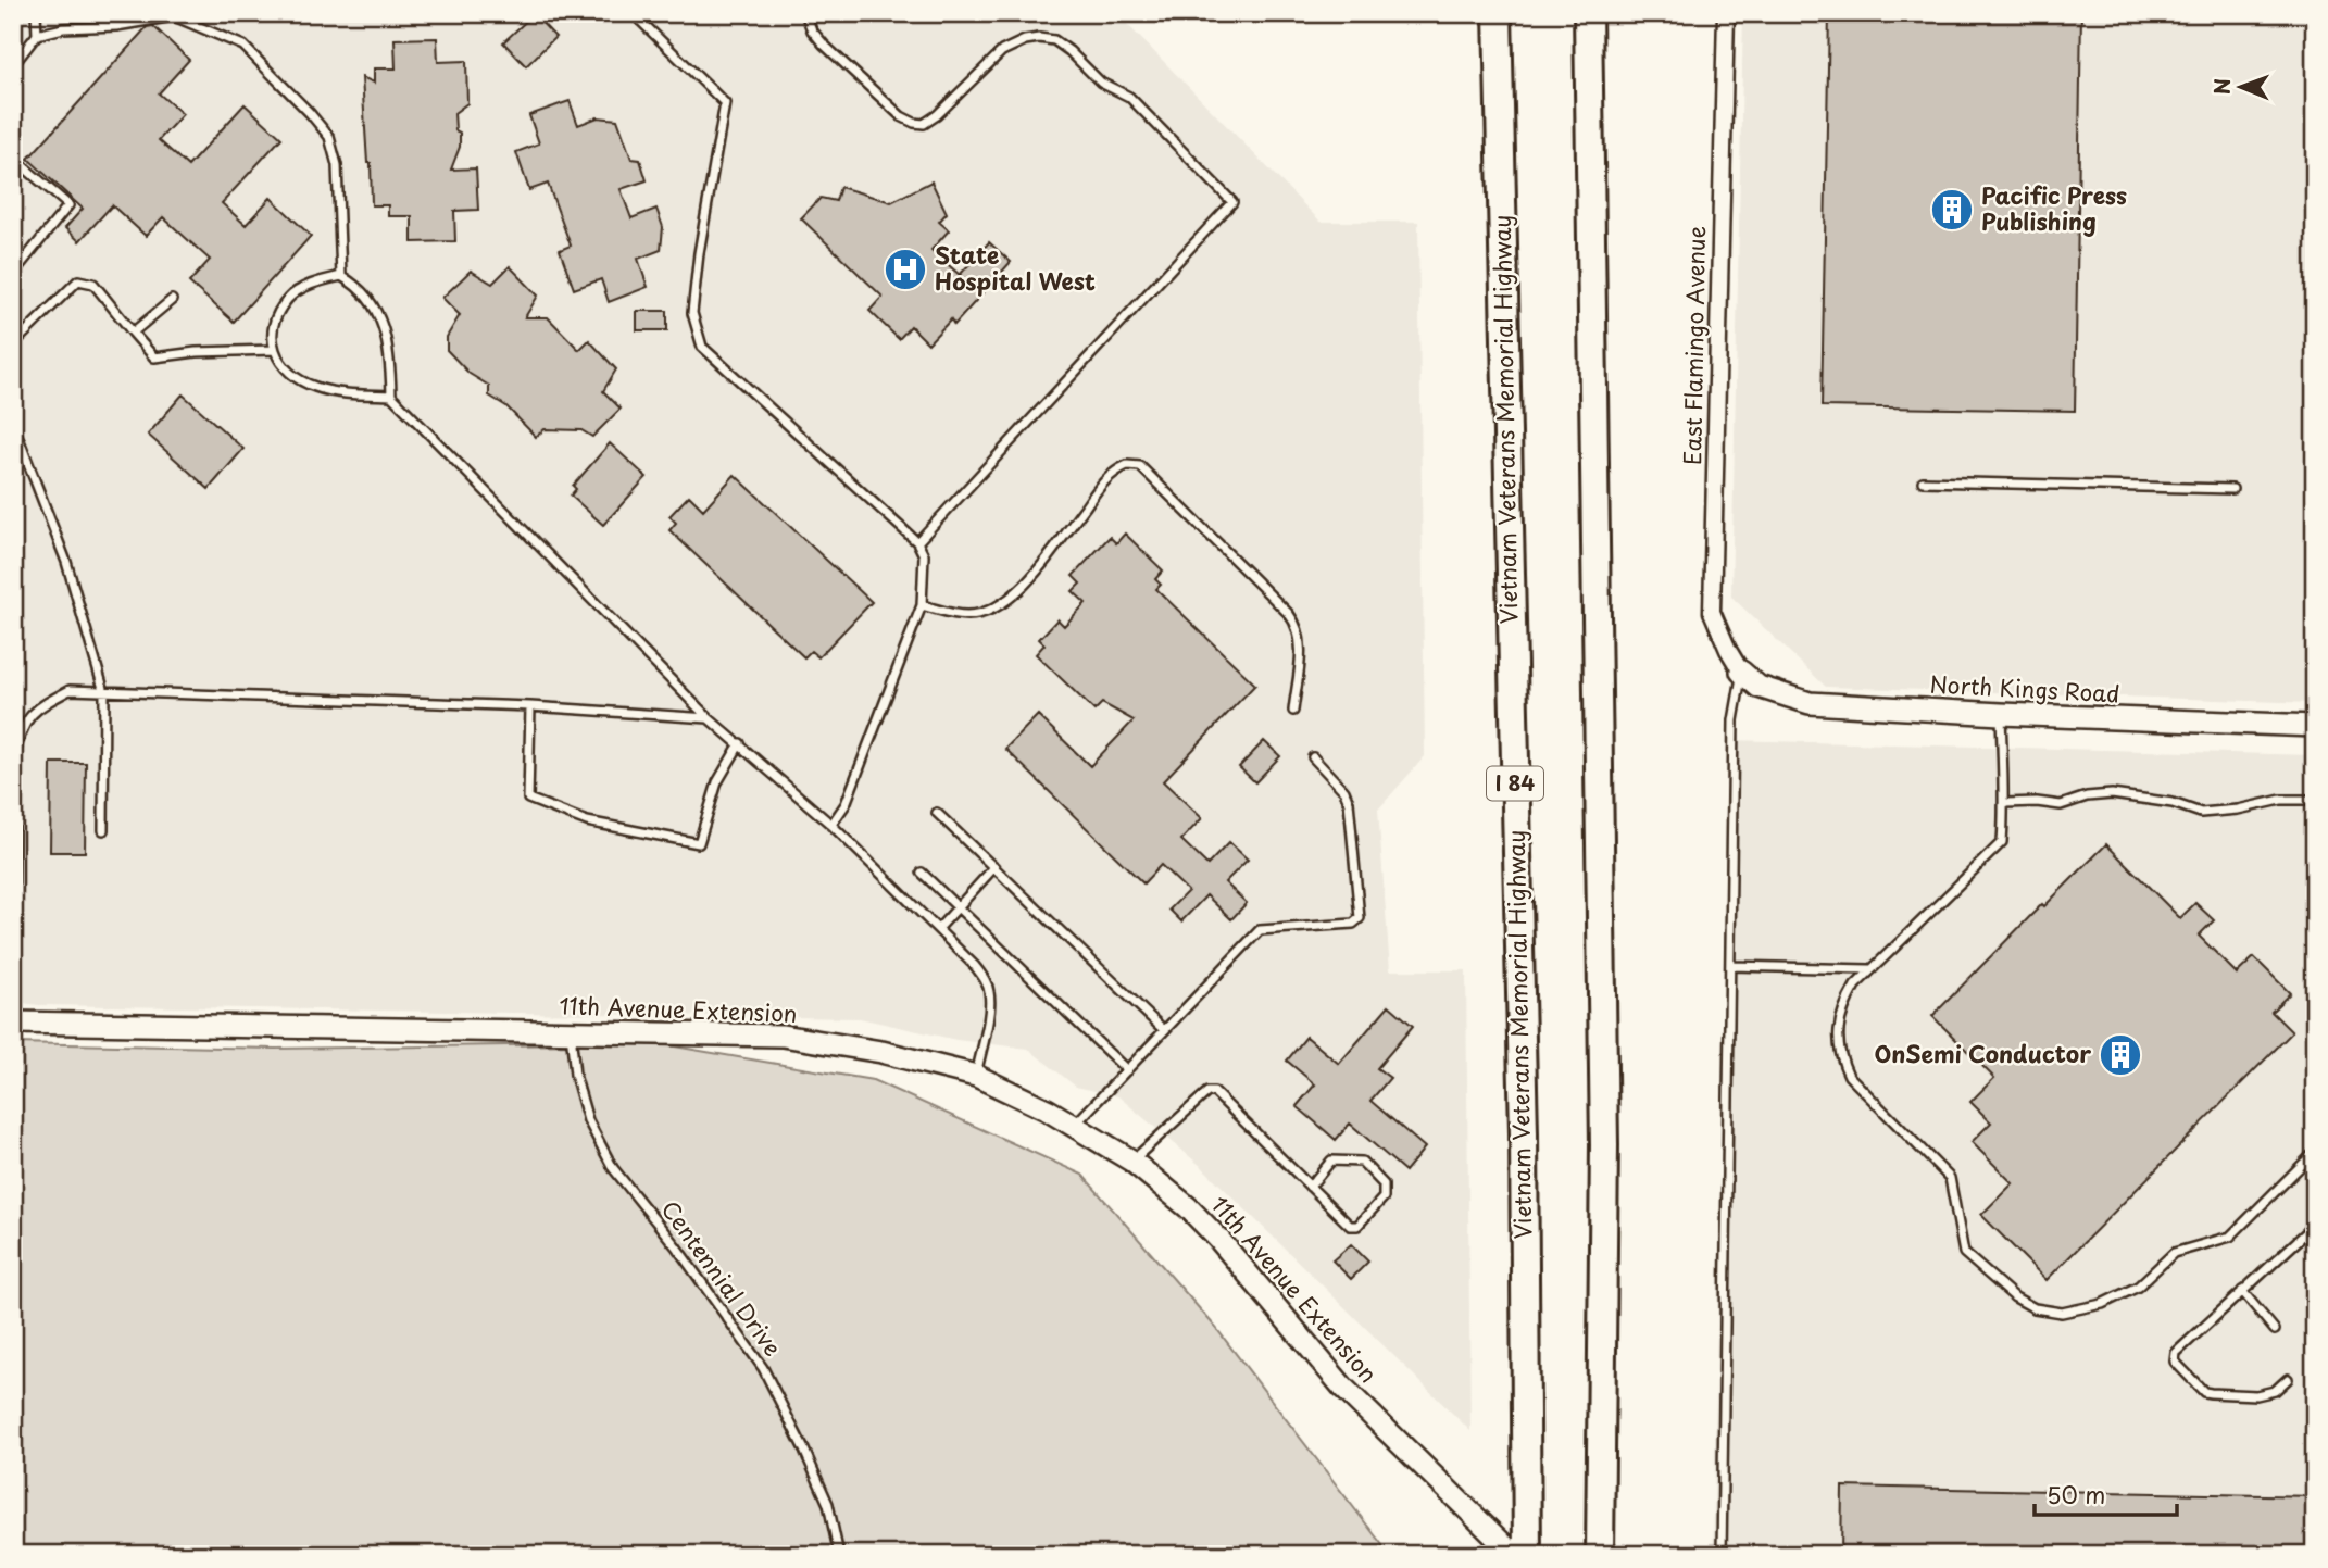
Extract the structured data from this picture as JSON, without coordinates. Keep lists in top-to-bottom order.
{
  "streets": {
    "highway": ["Vietnam Veterans Memorial Highway", "I 84"],
    "street": ["East Flamingo Avenue", "North Kings Road", "11th Avenue Extension"],
    "lane": ["Centennial Drive"]
  },
  "crossings": [
    ["East Flamingo Avenue", "North Kings Road"],
    ["11th Avenue Extension", "Centennial Drive"]
  ],
  "places": {
    "building": ["Pacific Press Publishing", "OnSemi Conductor"],
    "hospital": ["State Hospital West"]
  },
  "scale_bar": "50 m",
  "north": "left"
}
